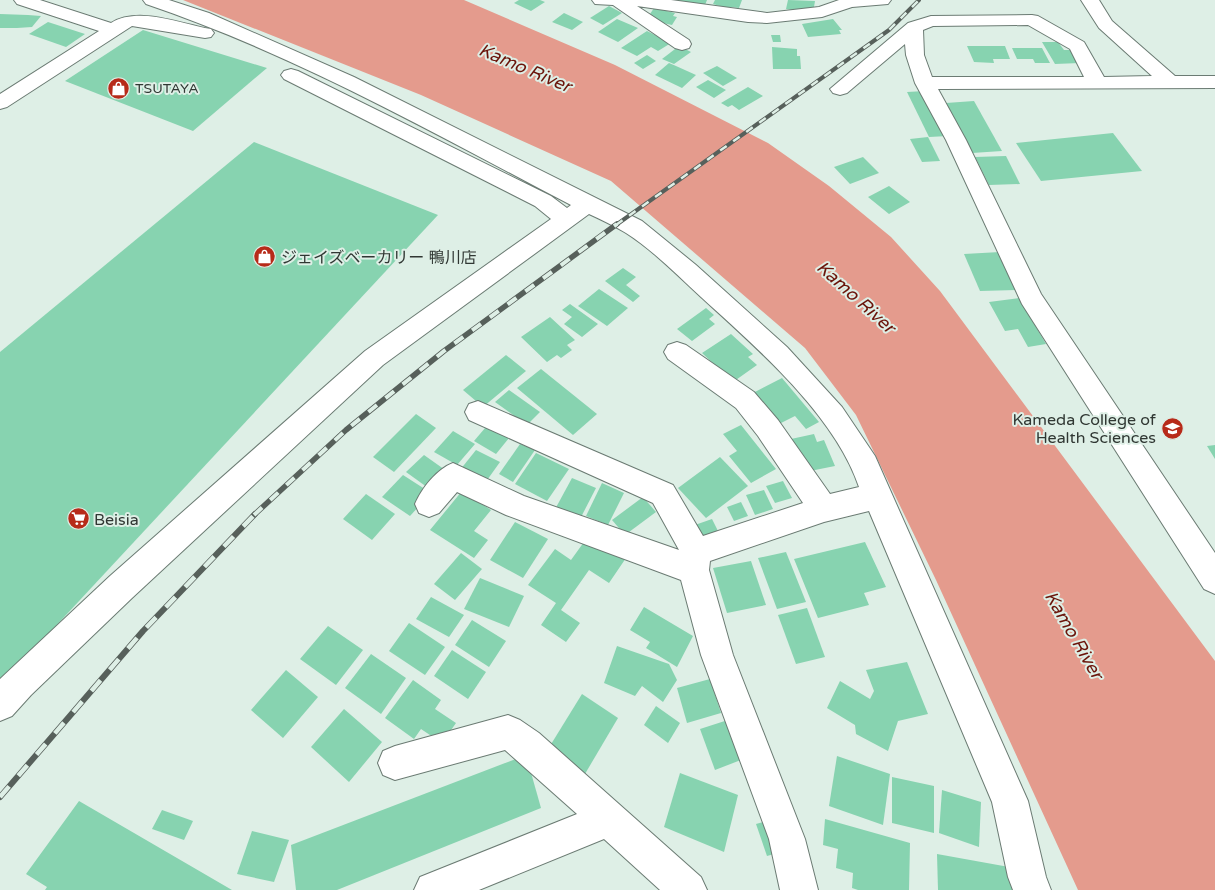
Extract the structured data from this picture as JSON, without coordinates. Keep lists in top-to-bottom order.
{
  "water": ["Kamo River"],
  "places": {
    "shop": ["TSUTAYA", "ジェイズベーカリー 鴨川店"],
    "school or university": ["Kameda College of Health Sciences"],
    "supermarket": ["Beisia"]
  }
}
